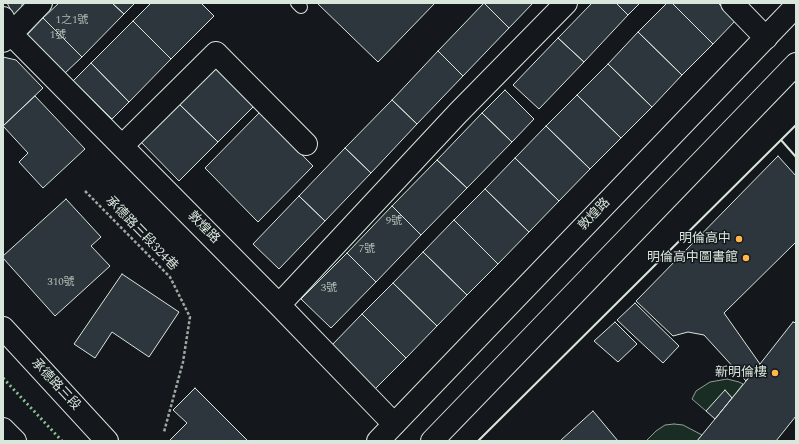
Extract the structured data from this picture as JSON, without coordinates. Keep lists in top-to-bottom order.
{
  "streets": {
    "street": ["敦煌路", "承德路三段"],
    "path": ["承德路三段324巷"]
  },
  "places": ["明倫高中", "明倫高中圖書館", "新明倫樓"],
  "house_numbers": [
    "1之1號",
    "1號",
    "9號",
    "7號",
    "310號",
    "3號"
  ]
}
